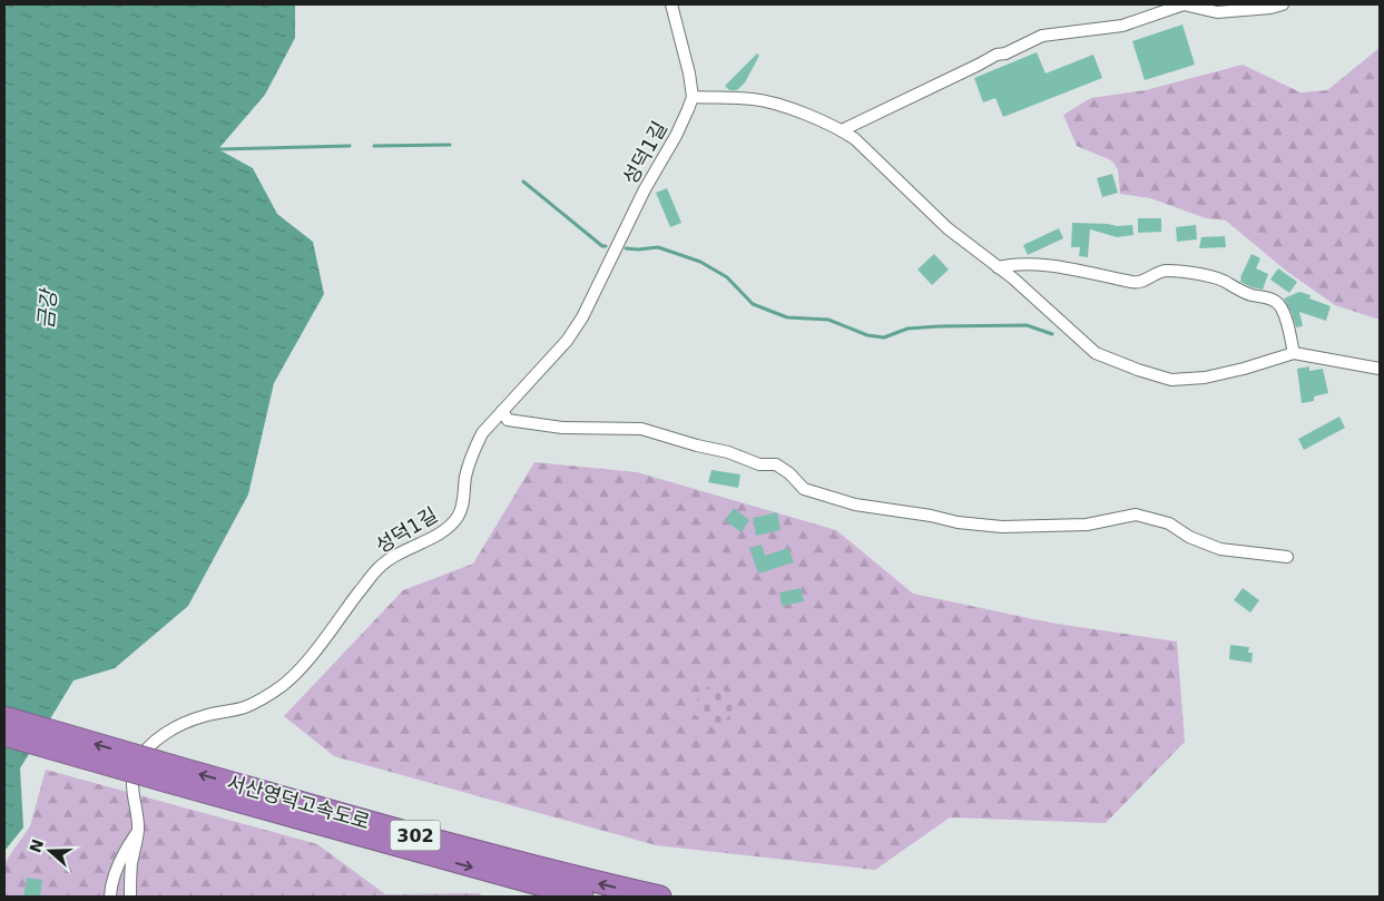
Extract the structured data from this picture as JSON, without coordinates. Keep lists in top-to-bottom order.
{
  "streets": {
    "highway": ["서산영덕고속도로", "302"],
    "street": ["성덕1길"]
  },
  "water": ["금강"],
  "north": "left"
}
